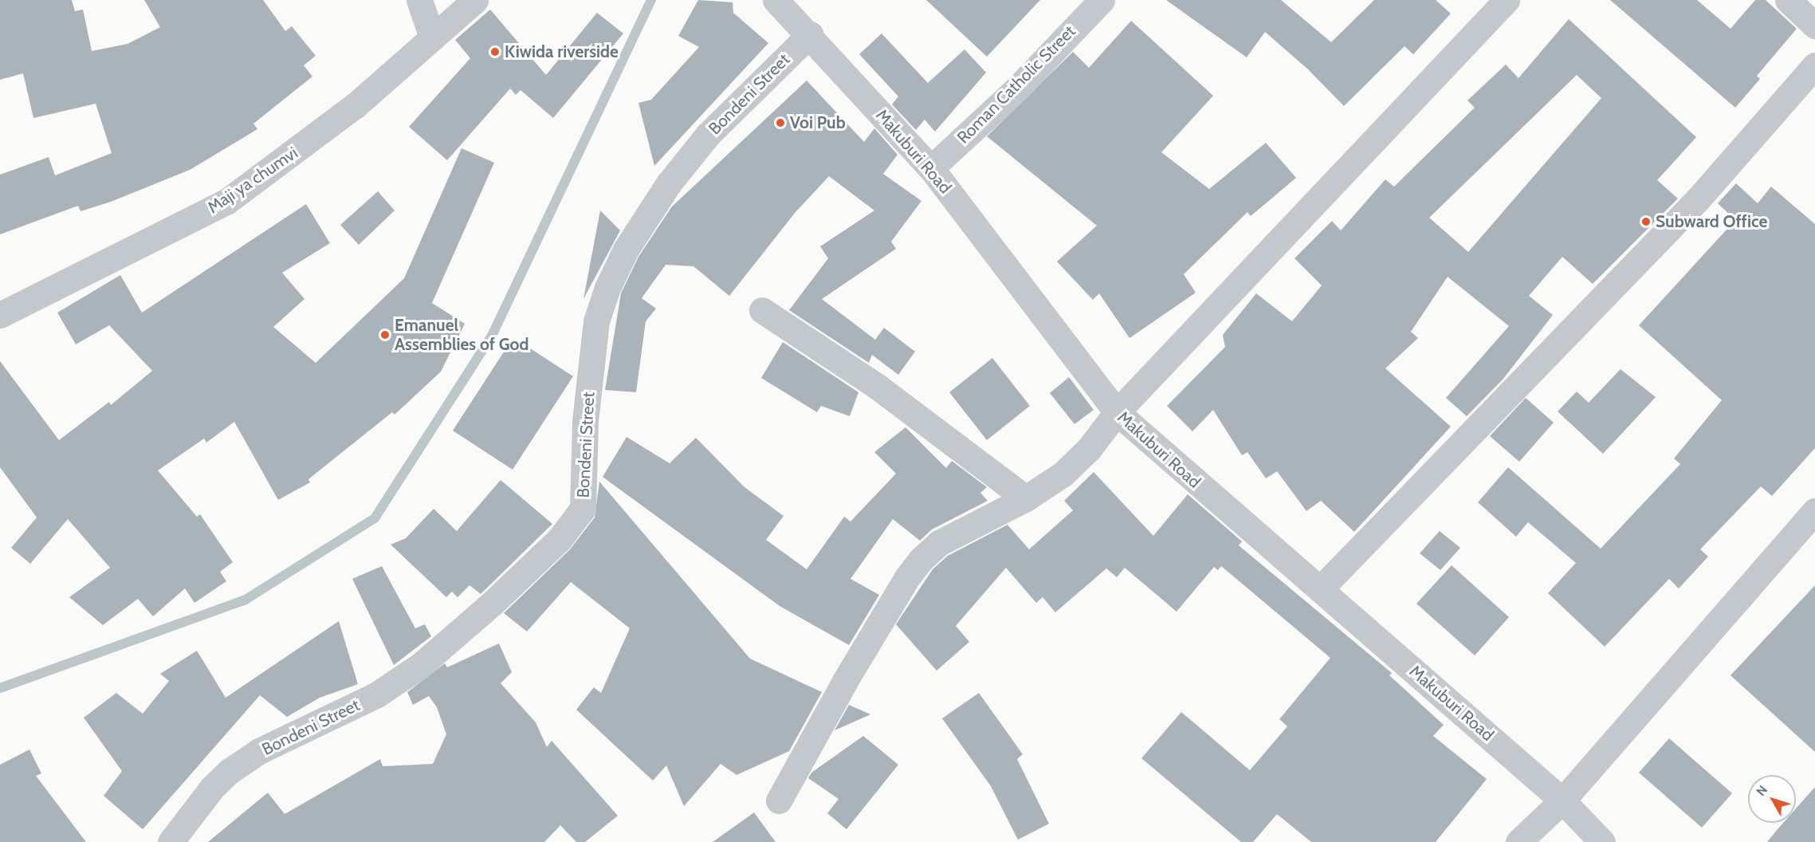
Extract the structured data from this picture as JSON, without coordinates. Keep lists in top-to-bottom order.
{
  "streets": {
    "street": [
      "Roman Catholic Street",
      "Bondeni Street",
      "Makuburi Road",
      "Maji ya chumvi"
    ]
  },
  "crossings": [
    ["Roman Catholic Street", "Makuburi Road"],
    ["Bondeni Street", "Makuburi Road"]
  ],
  "places": [
    "Kiwida riverside",
    "Voi Pub",
    "Subward Office",
    "Emanuel Assemblies of God"
  ],
  "north": "top left"
}
